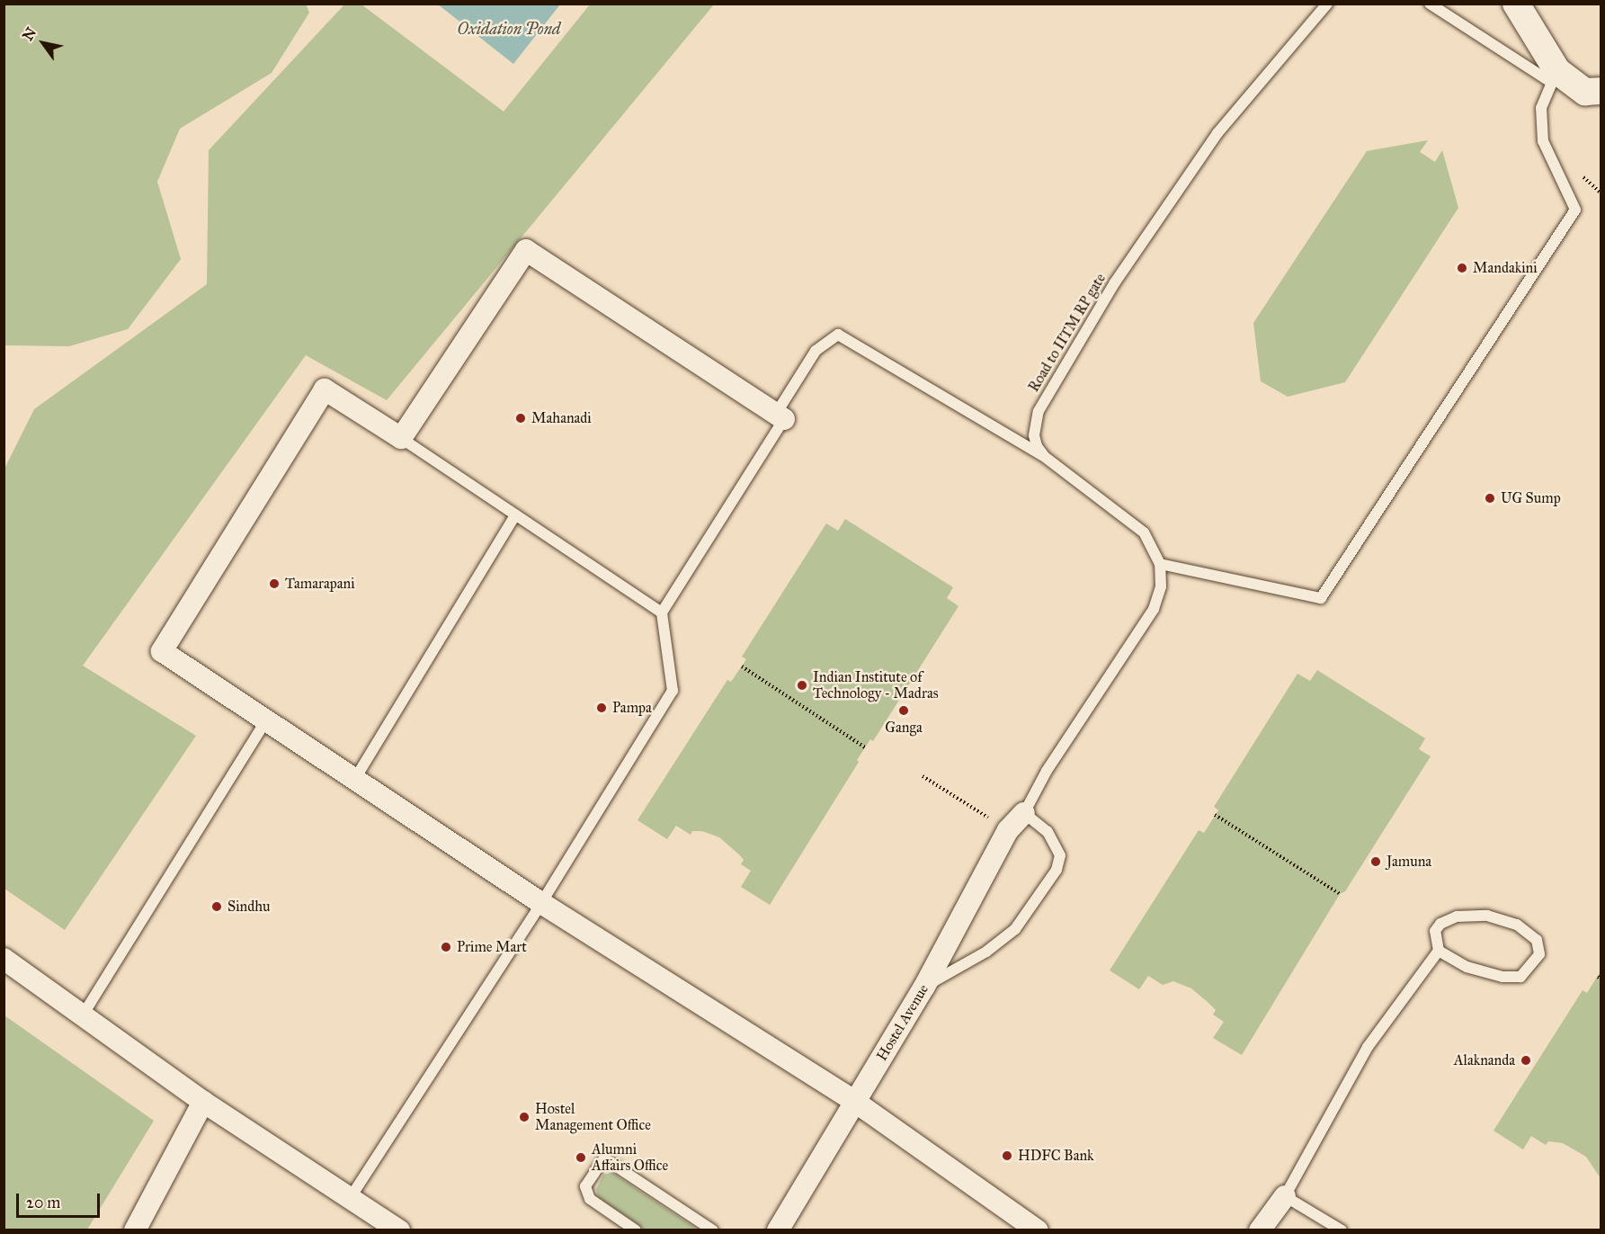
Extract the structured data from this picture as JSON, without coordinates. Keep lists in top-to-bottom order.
{
  "streets": {
    "street": ["Hostel Avenue"],
    "lane": ["Road to IITM RP gate"]
  },
  "crossings": [
    ["Road to IITM RP gate", "Hostel Avenue"]
  ],
  "water": ["Oxidation Pond"],
  "places": [
    "Mandakini",
    "Mahanadi",
    "UG Sump",
    "Tamarapani",
    "Indian Institute of Technology - Madras",
    "Pampa",
    "Ganga",
    "Jamuna",
    "Sindhu",
    "Prime Mart",
    "Alaknanda",
    "Hostel Management Office",
    "HDFC Bank",
    "Alumni Affairs Office"
  ],
  "scale_bar": "20 m",
  "north": "top left"
}
